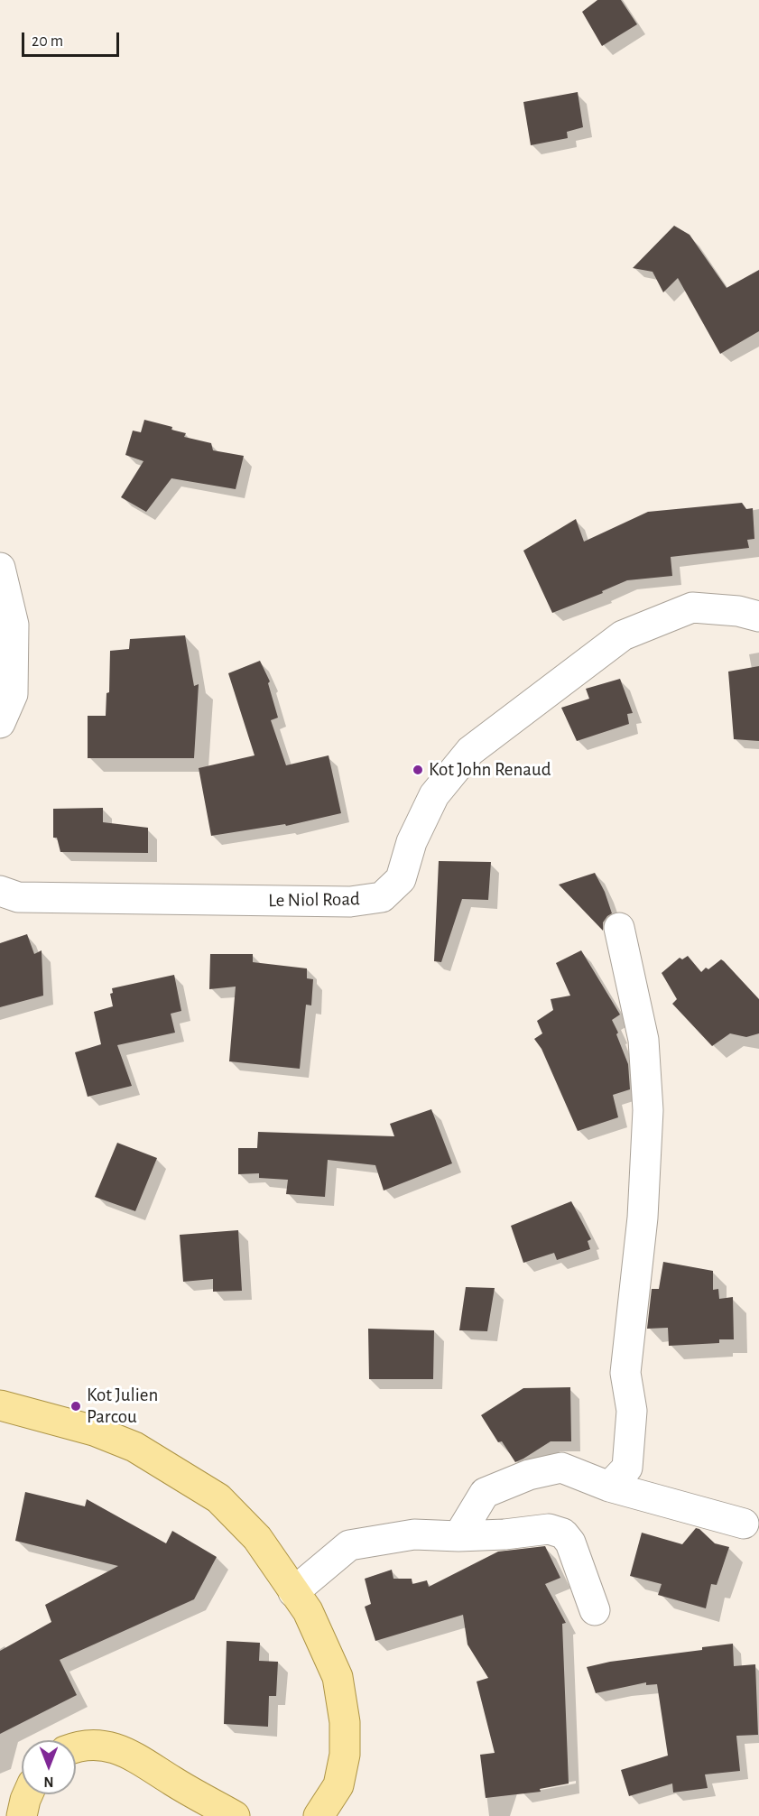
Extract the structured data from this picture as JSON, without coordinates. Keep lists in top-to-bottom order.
{
  "streets": {
    "street": ["Le Niol Road"]
  },
  "places": ["Kot John Renaud", "Kot Julien Parcou"],
  "scale_bar": "20 m",
  "north": "bottom"
}
